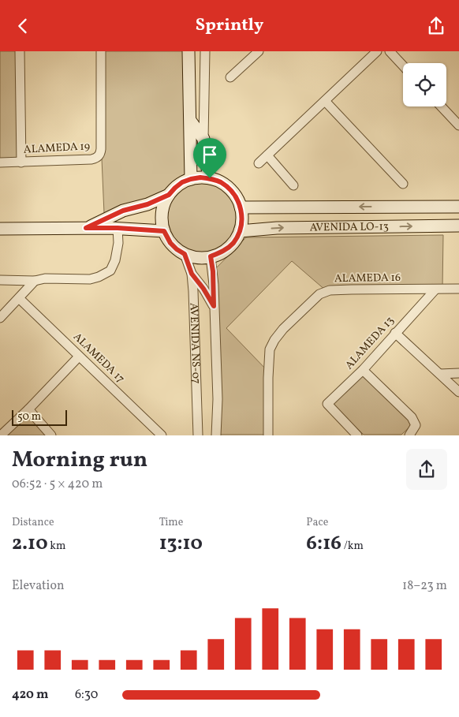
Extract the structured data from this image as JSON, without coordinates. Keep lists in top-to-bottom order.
{
  "streets": {
    "street": [
      "ALAMEDA 19",
      "AVENIDA LO-13",
      "ALAMEDA 16",
      "ALAMEDA 13",
      "AVENIDA NS-07",
      "ALAMEDA 17"
    ]
  },
  "crossings": [
    ["AVENIDA LO-13", "AVENIDA NS-07"],
    ["ALAMEDA 16", "ALAMEDA 13"]
  ],
  "scale_bar": "50 m",
  "page": {
    "header": "Sprintly",
    "scale": "50 m",
    "heading": ["Morning run", "06:52 · 5 × 420 m"],
    "stats": [
      ["Distance", "2.10 km"],
      ["Time", "13:10"],
      ["Pace", "6:16 /km"]
    ],
    "chart": ["Elevation", "18–23 m"],
    "list": [
      {
        "name": "420 m",
        "note": "6:30"
      }
    ]
  }
}
